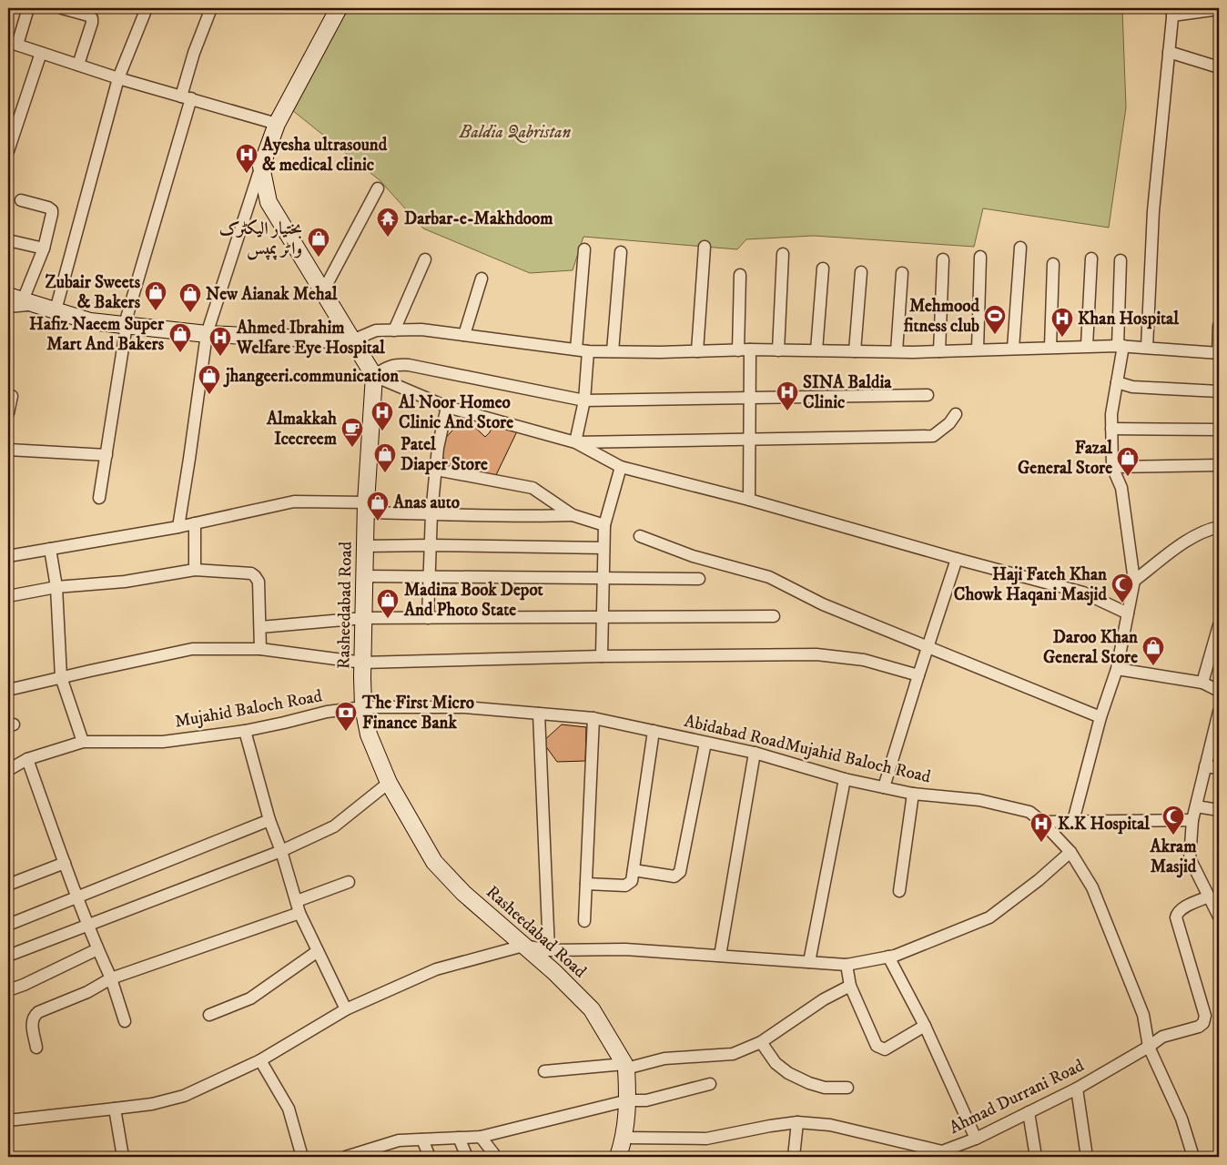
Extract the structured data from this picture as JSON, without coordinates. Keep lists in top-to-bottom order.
{
  "streets": {
    "main road": ["Rasheedabad Road"],
    "street": ["Mujahid Baloch Road", "Abidabad RoadMujahid Baloch Road", "Ahmad Durrani Road"]
  },
  "crossings": [
    ["Rasheedabad Road", "Mujahid Baloch Road"],
    ["Rasheedabad Road", "Abidabad RoadMujahid Baloch Road"],
    ["Rasheedabad Road", "Ahmad Durrani Road"],
    ["Mujahid Baloch Road", "Abidabad RoadMujahid Baloch Road"],
    ["Abidabad RoadMujahid Baloch Road", "Ahmad Durrani Road"]
  ],
  "parks": ["Baldia Qabristan"],
  "places": {
    "hospital": [
      "Ayesha ultrasound & medical clinic",
      "Khan Hospital",
      "Ahmed Ibrahim Welfare Eye Hospital",
      "SINA Baldia Clinic",
      "Al Noor Homeo Clinic And Store",
      "K.K Hospital"
    ],
    "temple": ["Darbar-e-Makhdoom"],
    "shop": [
      "بختیار الیکٹرک واٹر پمپس",
      "Zubair Sweets & Bakers",
      "New Aianak Mehal",
      "Hafiz Naeem Super Mart And Bakers",
      "jhangeeri.communication",
      "Patel Diaper Store",
      "Fazal General Store",
      "Anas auto",
      "Madina Book Depot And Photo State",
      "Daroo Khan General Store"
    ],
    "sports": ["Mehmood fitness club"],
    "cafe": ["Almakkah Icecreem"],
    "mosque": ["Haji Fateh Khan Chowk Haqani Masjid", "Akram Masjid"],
    "bank": ["The First Micro Finance Bank"]
  }
}
